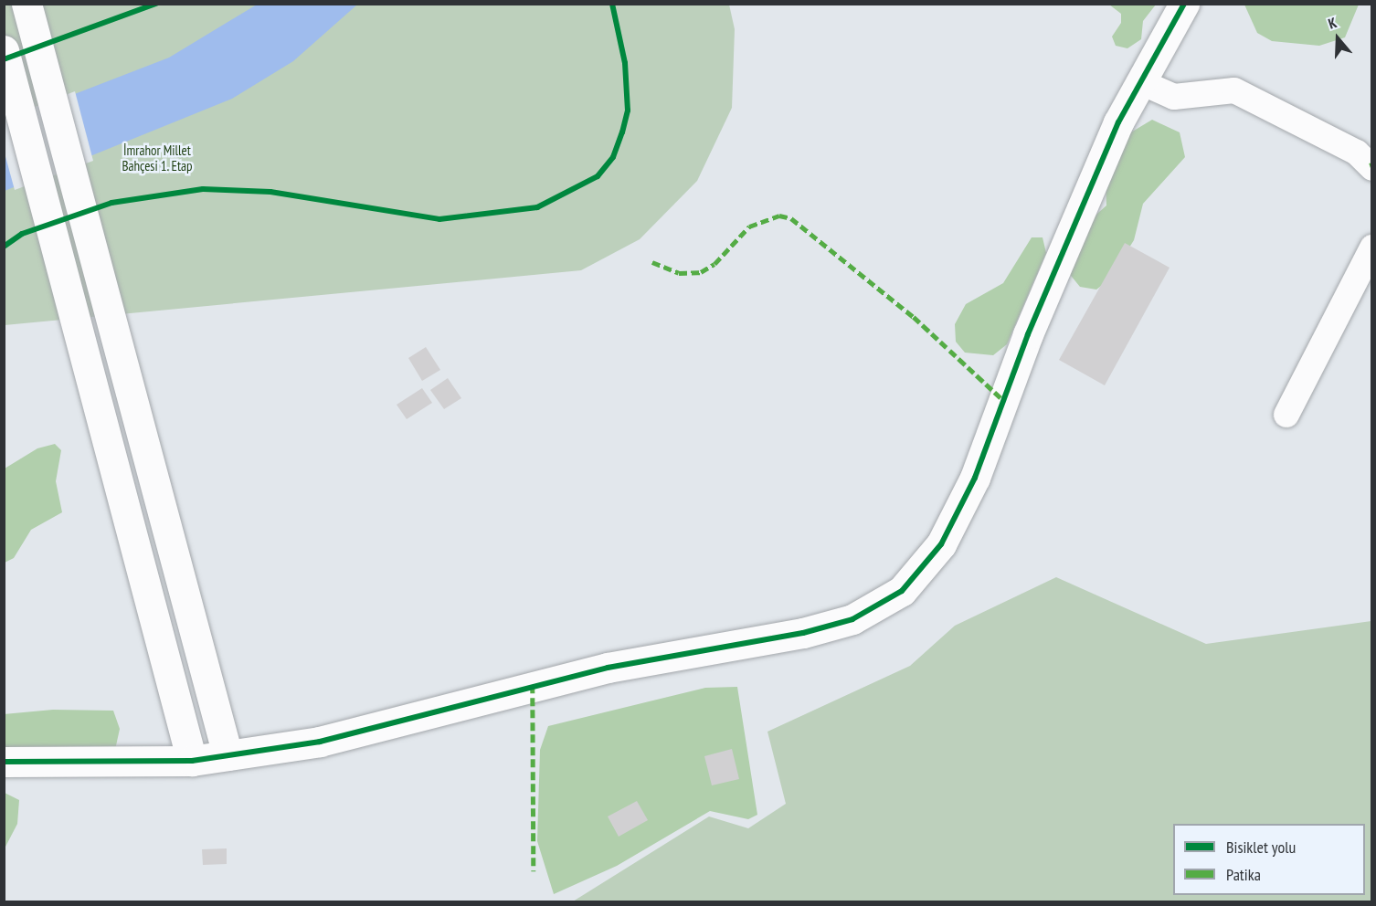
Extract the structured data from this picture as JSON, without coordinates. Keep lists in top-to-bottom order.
{
  "parks": ["İmrahor Millet Bahçesi 1. Etap"],
  "legend": ["Bisiklet yolu", "Patika"],
  "north": "top"
}
